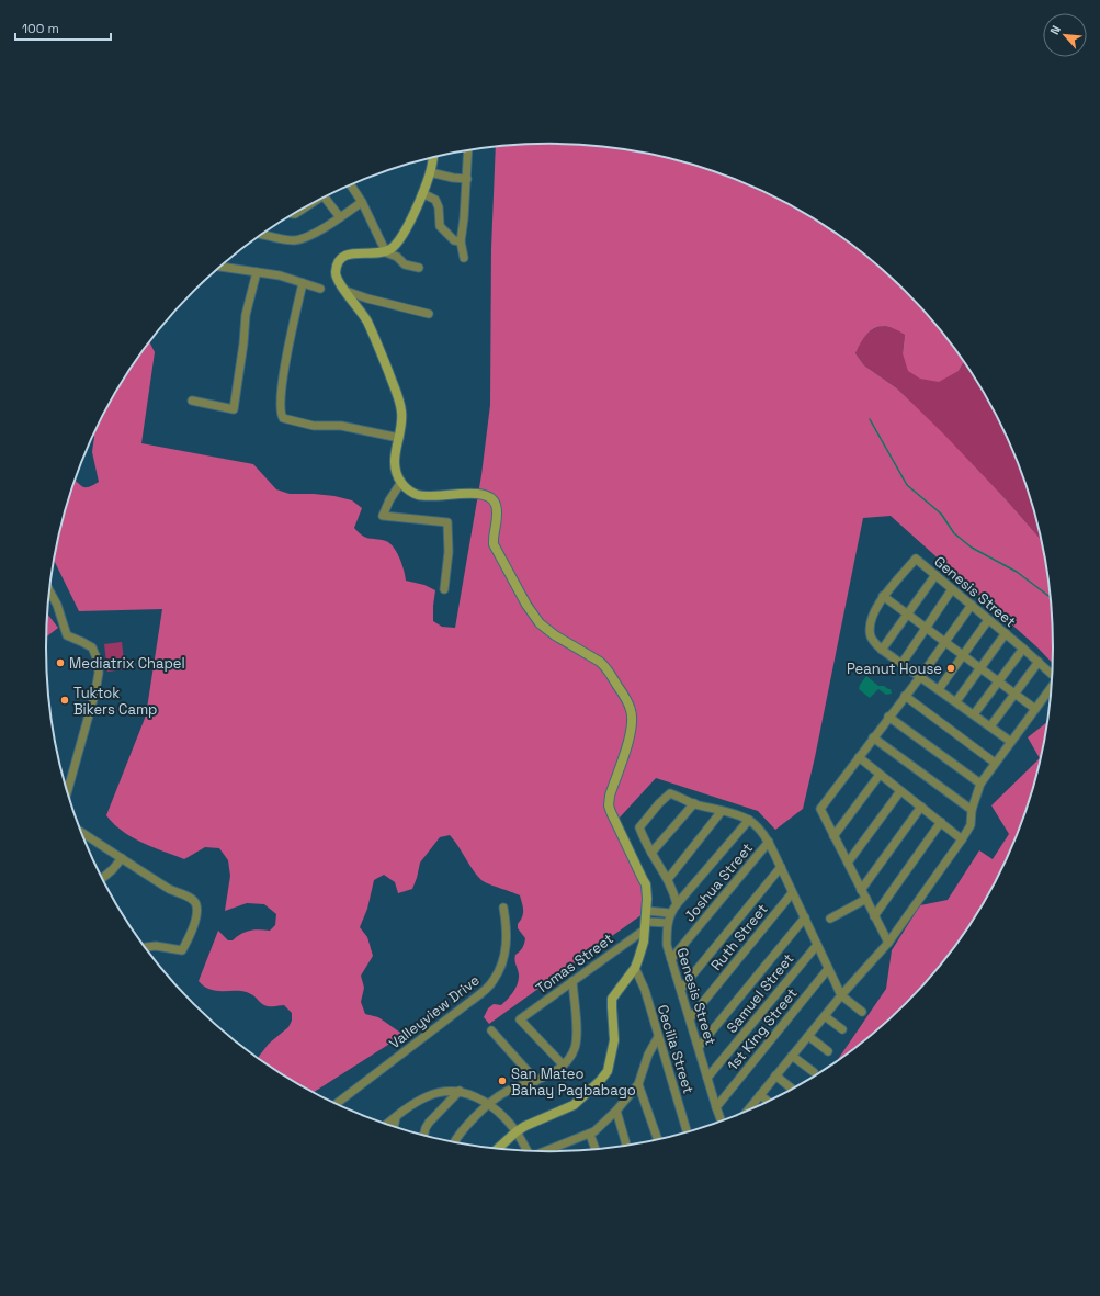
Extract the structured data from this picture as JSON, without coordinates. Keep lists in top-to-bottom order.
{
  "streets": {
    "street": [
      "Genesis Street",
      "Joshua Street",
      "Ruth Street",
      "Tomas Street",
      "Samuel Street",
      "Valleyview Drive",
      "1st King Street",
      "Cecilia Street"
    ]
  },
  "crossings": [
    ["Genesis Street", "Joshua Street"],
    ["Genesis Street", "Ruth Street"],
    ["Genesis Street", "Samuel Street"],
    ["Genesis Street", "1st King Street"]
  ],
  "places": [
    "Mediatrix Chapel",
    "Peanut House",
    "Tuktok Bikers Camp",
    "San Mateo Bahay Pagbabago"
  ],
  "scale_bar": "100 m",
  "north": "top left"
}
